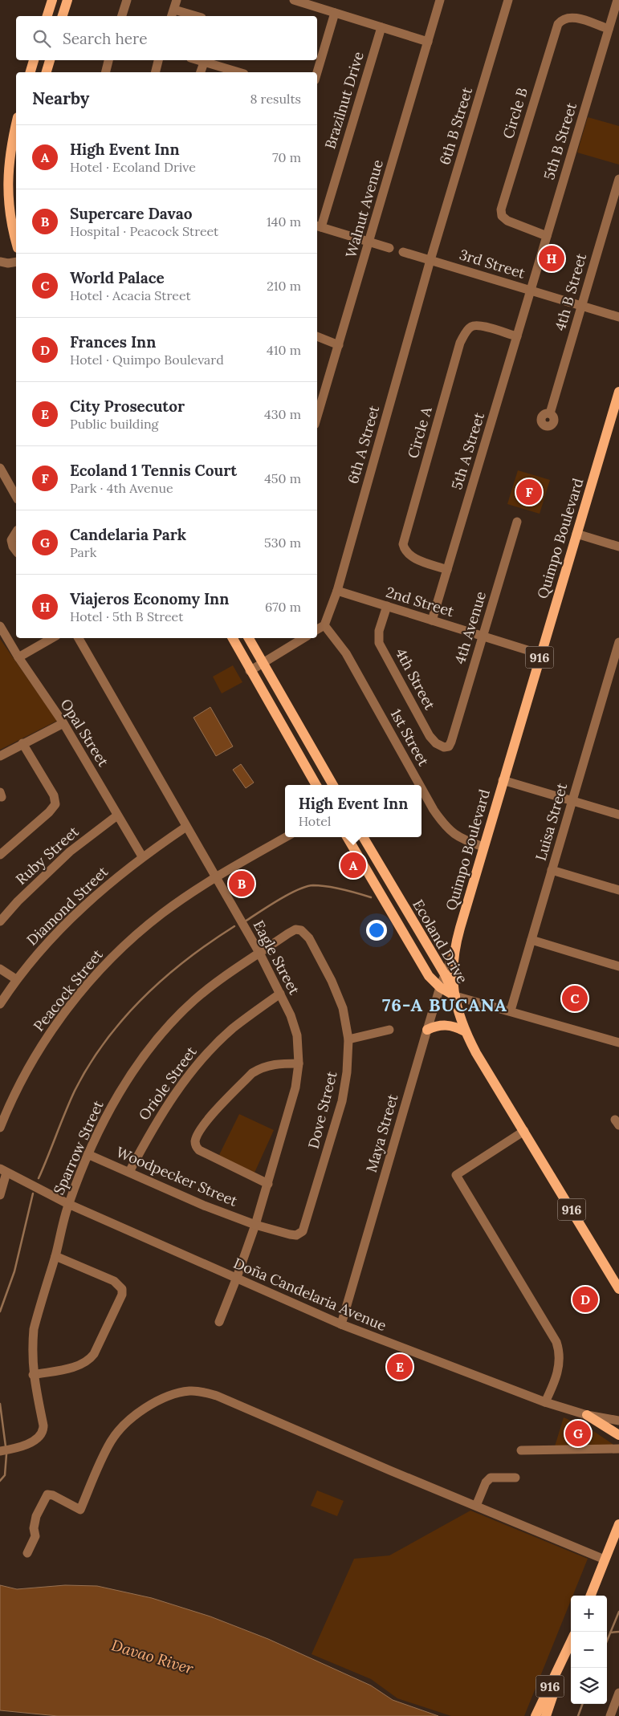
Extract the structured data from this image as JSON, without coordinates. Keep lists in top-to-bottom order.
{
  "streets": {
    "main road": ["Quimpo Boulevard", "916", "Ecoland Drive"],
    "street": [
      "Brazilnut Drive",
      "Circle B",
      "6th B Street",
      "5th B Street",
      "Walnut Avenue",
      "3rd Street",
      "4th B Street",
      "Circle A",
      "6th A Street",
      "5th A Street",
      "2nd Street",
      "4th Avenue",
      "4th Street",
      "Opal Street",
      "1st Street",
      "Luisa Street",
      "Ruby Street",
      "Diamond Street",
      "Eagle Street",
      "Peacock Street",
      "Oriole Street",
      "Dove Street",
      "Maya Street",
      "Sparrow Street",
      "Woodpecker Street",
      "Doña Candelaria Avenue"
    ]
  },
  "crossings": [
    ["Circle B", "5th B Street"],
    ["6th B Street", "3rd Street"],
    ["6th B Street", "6th A Street"],
    ["5th B Street", "3rd Street"],
    ["5th B Street", "5th A Street"],
    ["3rd Street", "4th B Street"],
    ["3rd Street", "6th A Street"],
    ["3rd Street", "5th A Street"],
    ["Circle A", "5th A Street"],
    ["6th A Street", "2nd Street"],
    ["6th A Street", "1st Street"],
    ["5th A Street", "2nd Street"],
    ["Quimpo Boulevard", "2nd Street"],
    ["Quimpo Boulevard", "1st Street"],
    ["Quimpo Boulevard", "Ecoland Drive"],
    ["Quimpo Boulevard", "Maya Street"],
    ["2nd Street", "4th Avenue"],
    ["2nd Street", "4th Street"],
    ["4th Avenue", "4th Street"],
    ["Opal Street", "Ruby Street"],
    ["Opal Street", "Diamond Street"],
    ["Diamond Street", "Eagle Street"],
    ["Ecoland Drive", "Maya Street"],
    ["Eagle Street", "Peacock Street"],
    ["Eagle Street", "Oriole Street"],
    ["Eagle Street", "Dove Street"],
    ["Eagle Street", "Sparrow Street"],
    ["Eagle Street", "Woodpecker Street"],
    ["Eagle Street", "Doña Candelaria Avenue"],
    ["Oriole Street", "Woodpecker Street"],
    ["Dove Street", "Sparrow Street"],
    ["Dove Street", "Woodpecker Street"],
    ["Maya Street", "Doña Candelaria Avenue"],
    ["Sparrow Street", "Woodpecker Street"],
    ["Sparrow Street", "Doña Candelaria Avenue"]
  ],
  "districts": ["76-A BUCANA"],
  "water": ["Davao River"],
  "page": {
    "search": "Search here",
    "heading": ["Nearby", "8 results"],
    "list": [
      {
        "mark": "A",
        "name": "High Event Inn",
        "note": "Hotel · Ecoland Drive",
        "value": "70 m"
      },
      {
        "mark": "B",
        "name": "Supercare Davao",
        "note": "Hospital · Peacock Street",
        "value": "140 m"
      },
      {
        "mark": "C",
        "name": "World Palace",
        "note": "Hotel · Acacia Street",
        "value": "210 m"
      },
      {
        "mark": "D",
        "name": "Frances Inn",
        "note": "Hotel · Quimpo Boulevard",
        "value": "410 m"
      },
      {
        "mark": "E",
        "name": "City Prosecutor",
        "note": "Public building",
        "value": "430 m"
      },
      {
        "mark": "F",
        "name": "Ecoland 1 Tennis Court",
        "note": "Park · 4th Avenue",
        "value": "450 m"
      },
      {
        "mark": "G",
        "name": "Candelaria Park",
        "note": "Park",
        "value": "530 m"
      },
      {
        "mark": "H",
        "name": "Viajeros Economy Inn",
        "note": "Hotel · 5th B Street",
        "value": "670 m"
      }
    ],
    "pins": [
      "H",
      "F",
      "A",
      "B",
      "C",
      "D",
      "E",
      "G"
    ],
    "popup": ["High Event Inn", "Hotel"],
    "map_buttons": ["+", "−"]
  }
}
